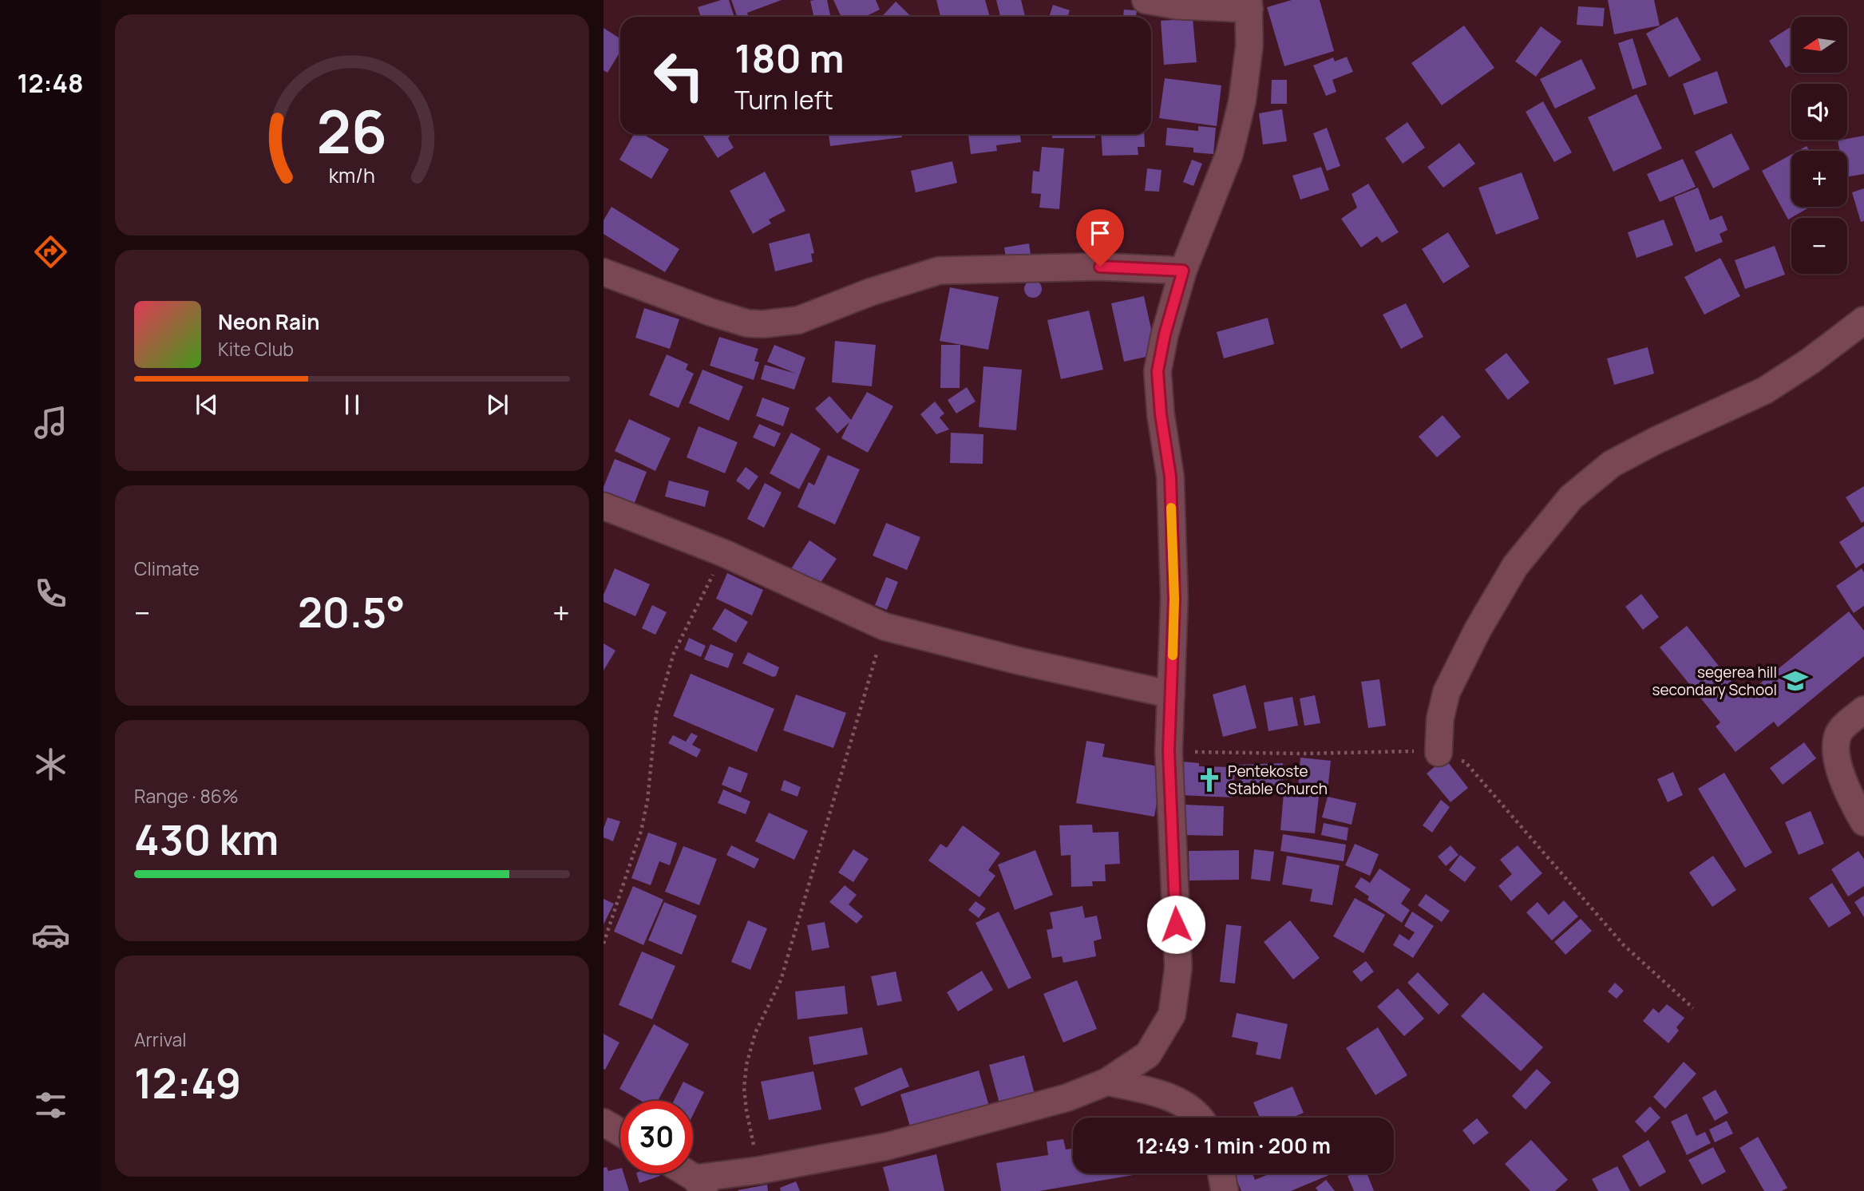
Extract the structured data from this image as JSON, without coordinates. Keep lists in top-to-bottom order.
{
  "places": {
    "school or university": ["segerea hill secondary School"],
    "church": ["Pentekoste Stable Church"]
  },
  "north": "left",
  "page": {
    "tabs": "12:48",
    "map_buttons": ["+", "−"],
    "turn": ["180 m", "Turn left"],
    "song": ["Neon Rain", "Kite Club"],
    "tile": [
      "Climate",
      ["Range · 86%", "430 km"],
      ["Arrival", "12:49"]
    ],
    "heat": ["−", "20.5°", "+"],
    "limit": "30",
    "trip": "12:49 · 1 min · 200 m",
    "gauge": ["26", "km/h"]
  }
}
